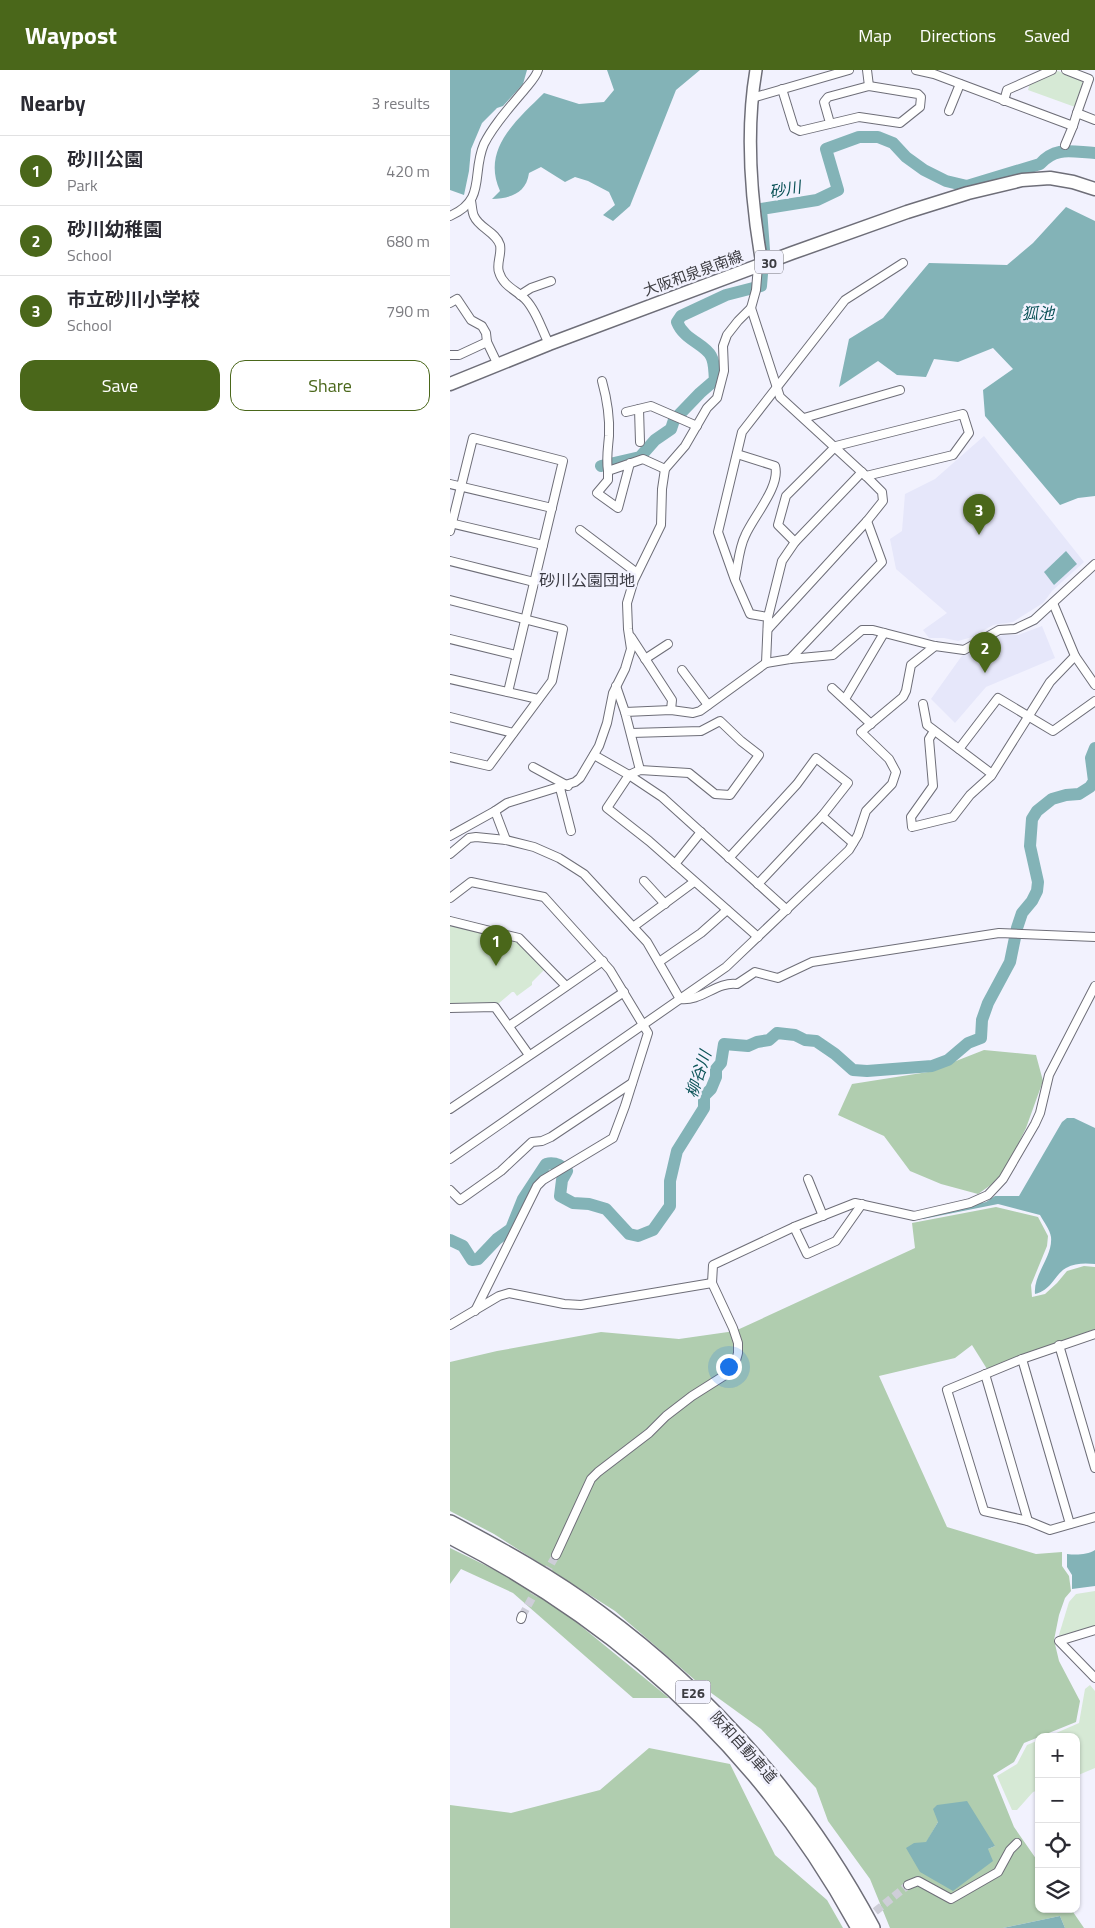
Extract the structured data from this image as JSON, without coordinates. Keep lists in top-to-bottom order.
{
  "streets": {
    "highway": ["E26", "阪和自動車道"],
    "main road": ["30", "大阪和泉泉南線"]
  },
  "districts": ["砂川公園団地"],
  "water": ["砂川", "狐池", "柳谷川"],
  "page": {
    "header": "Waypost",
    "nav": ["Map", "Directions", "Saved"],
    "heading": ["Nearby", "3 results"],
    "list": [
      {
        "mark": "1",
        "name": "砂川公園",
        "note": "Park",
        "value": "420 m"
      },
      {
        "mark": "2",
        "name": "砂川幼稚園",
        "note": "School",
        "value": "680 m"
      },
      {
        "mark": "3",
        "name": "市立砂川小学校",
        "note": "School",
        "value": "790 m"
      }
    ],
    "buttons": ["Save", "Share"],
    "pins": ["3", "2", "1"],
    "map_buttons": ["+", "−"]
  }
}
